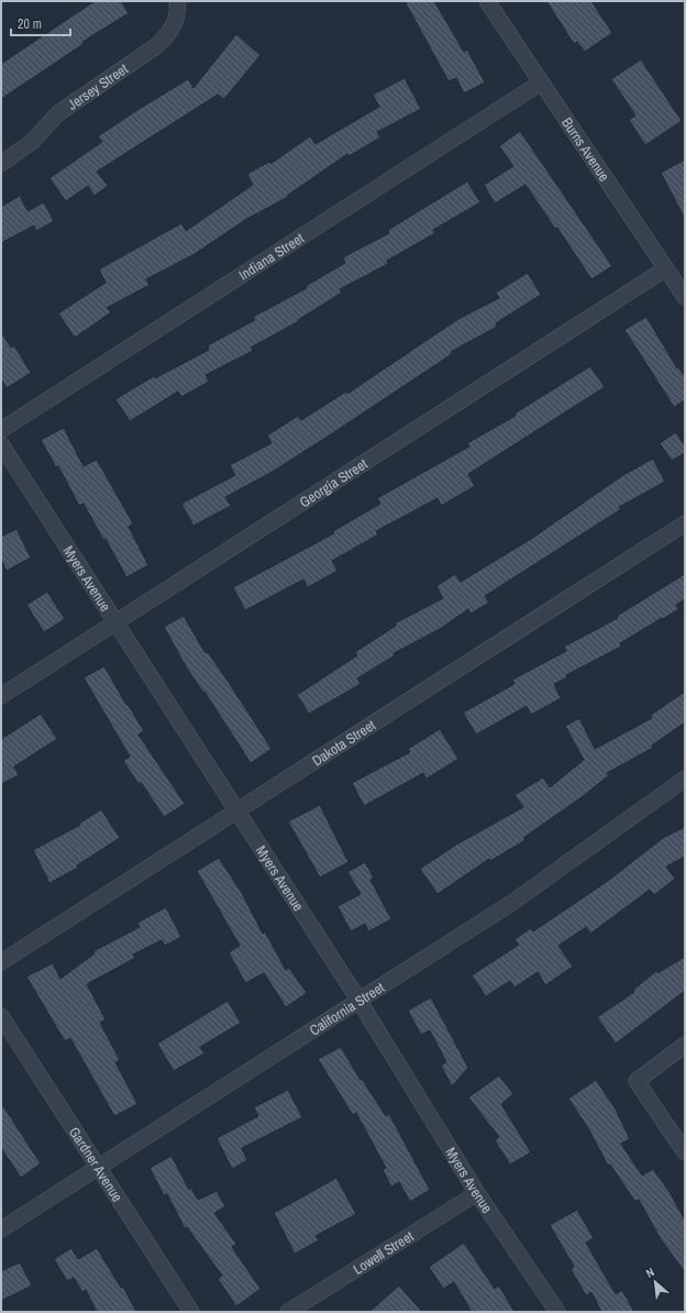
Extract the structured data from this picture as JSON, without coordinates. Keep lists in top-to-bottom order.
{
  "streets": {
    "street": [
      "Jersey Street",
      "Burns Avenue",
      "Indiana Street",
      "Georgia Street",
      "Myers Avenue",
      "Dakota Street",
      "California Street",
      "Gardner Avenue",
      "Lowell Street"
    ]
  },
  "crossings": [
    ["Burns Avenue", "Indiana Street"],
    ["Burns Avenue", "Georgia Street"],
    ["Georgia Street", "Myers Avenue"],
    ["Myers Avenue", "Dakota Street"],
    ["Myers Avenue", "California Street"],
    ["Myers Avenue", "Lowell Street"],
    ["California Street", "Gardner Avenue"]
  ],
  "scale_bar": "20 m",
  "north": "top left"
}
